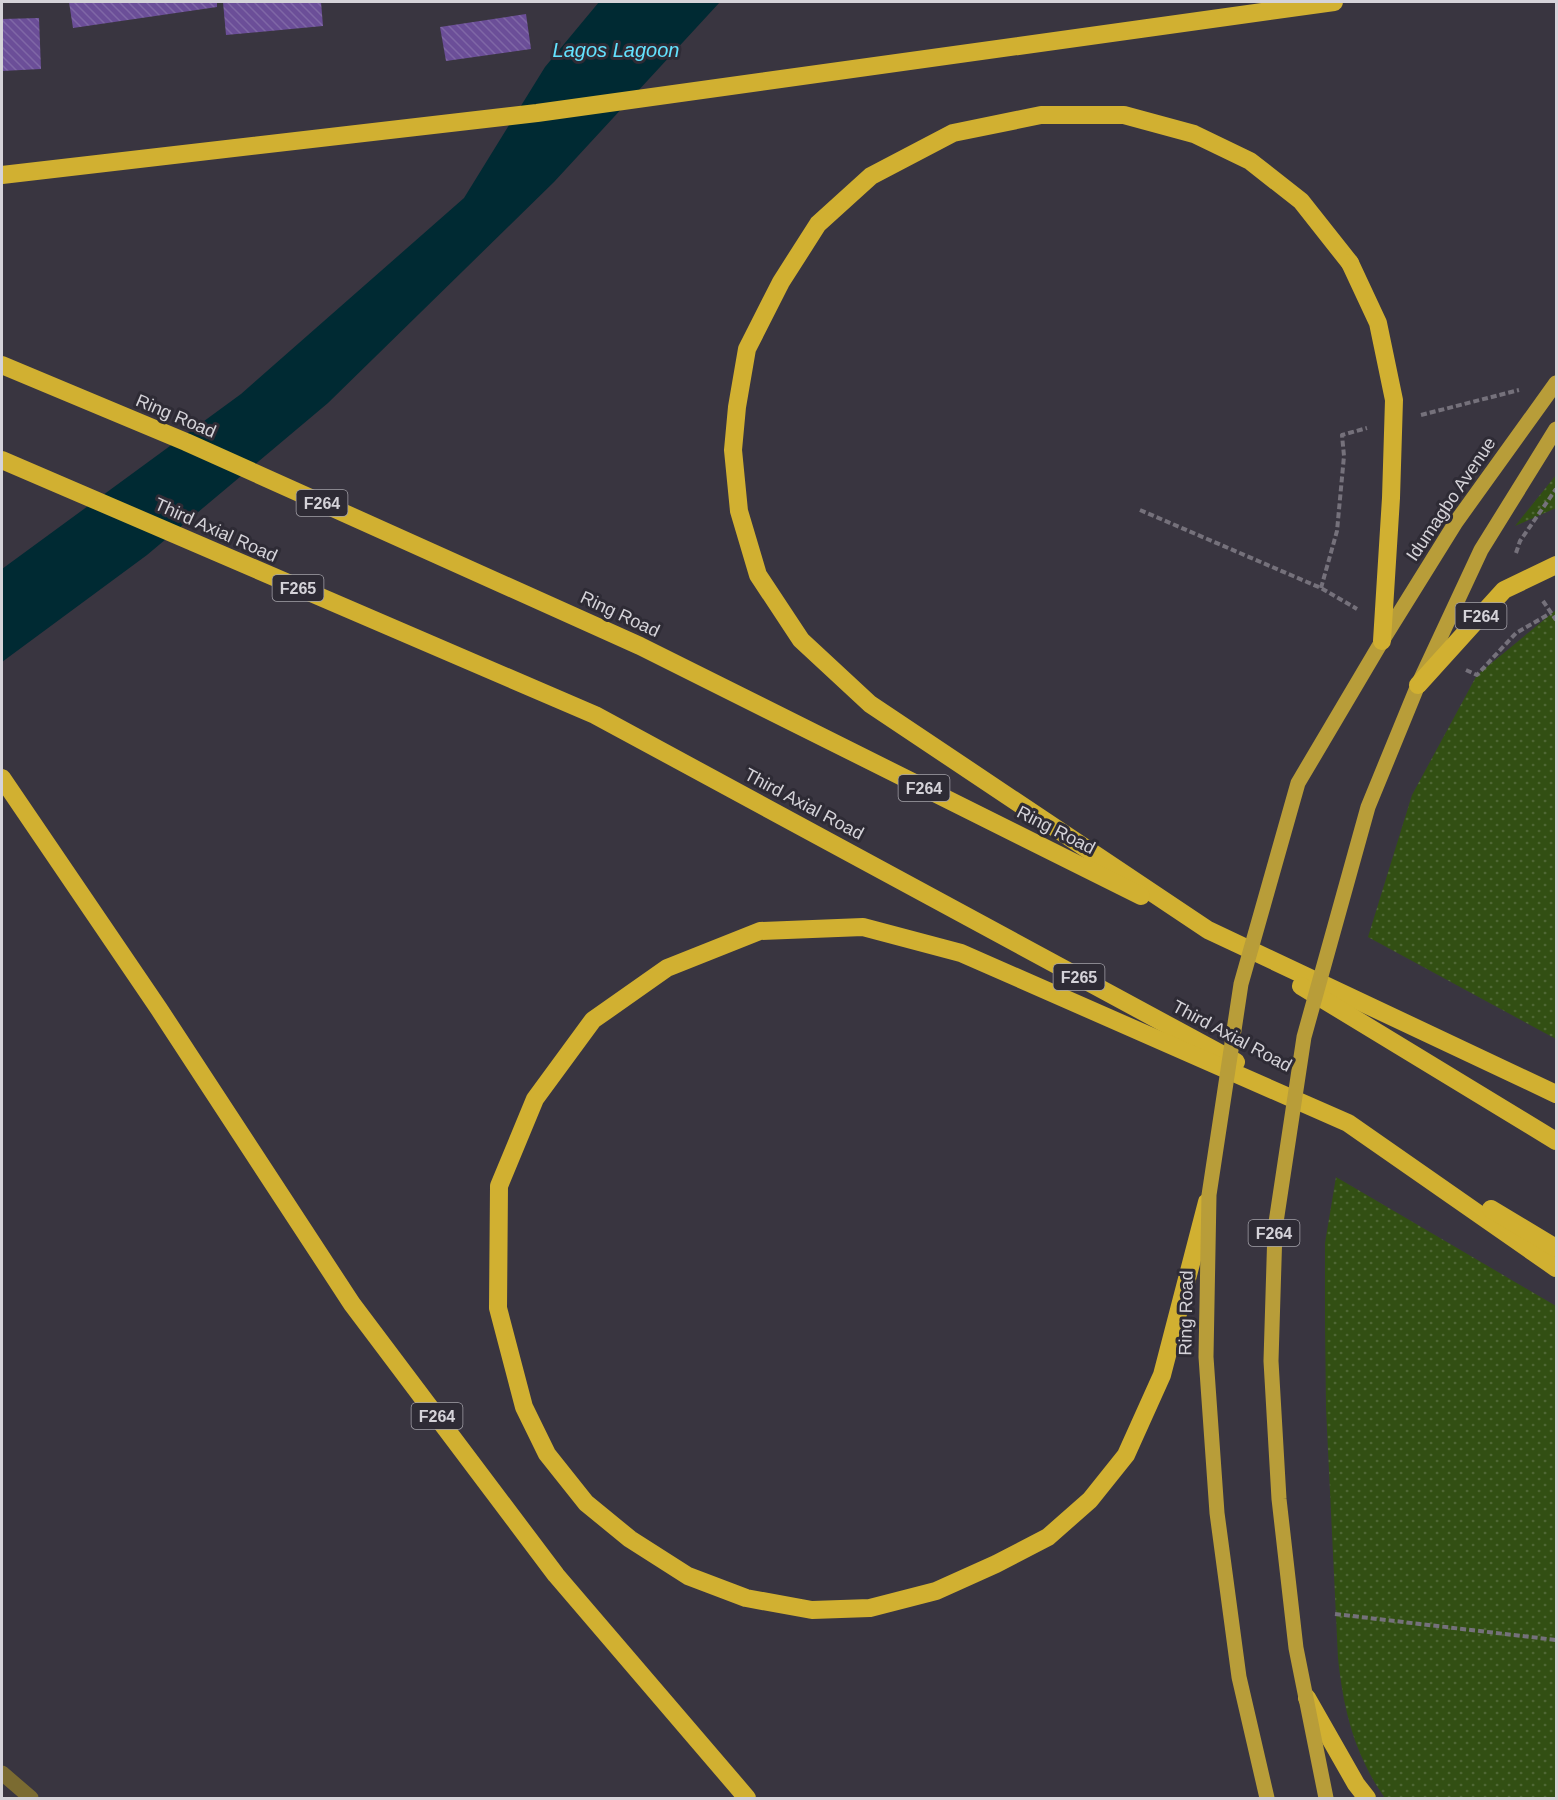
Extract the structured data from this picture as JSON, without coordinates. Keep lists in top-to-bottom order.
{
  "streets": {
    "highway": [
      "Ring Road",
      "F264",
      "Third Axial Road",
      "F265"
    ],
    "main road": ["Idumagbo Avenue"]
  },
  "crossings": [
    ["Ring Road", "Idumagbo Avenue"],
    ["Ring Road", "F264"]
  ],
  "water": ["Lagos Lagoon"]
}
